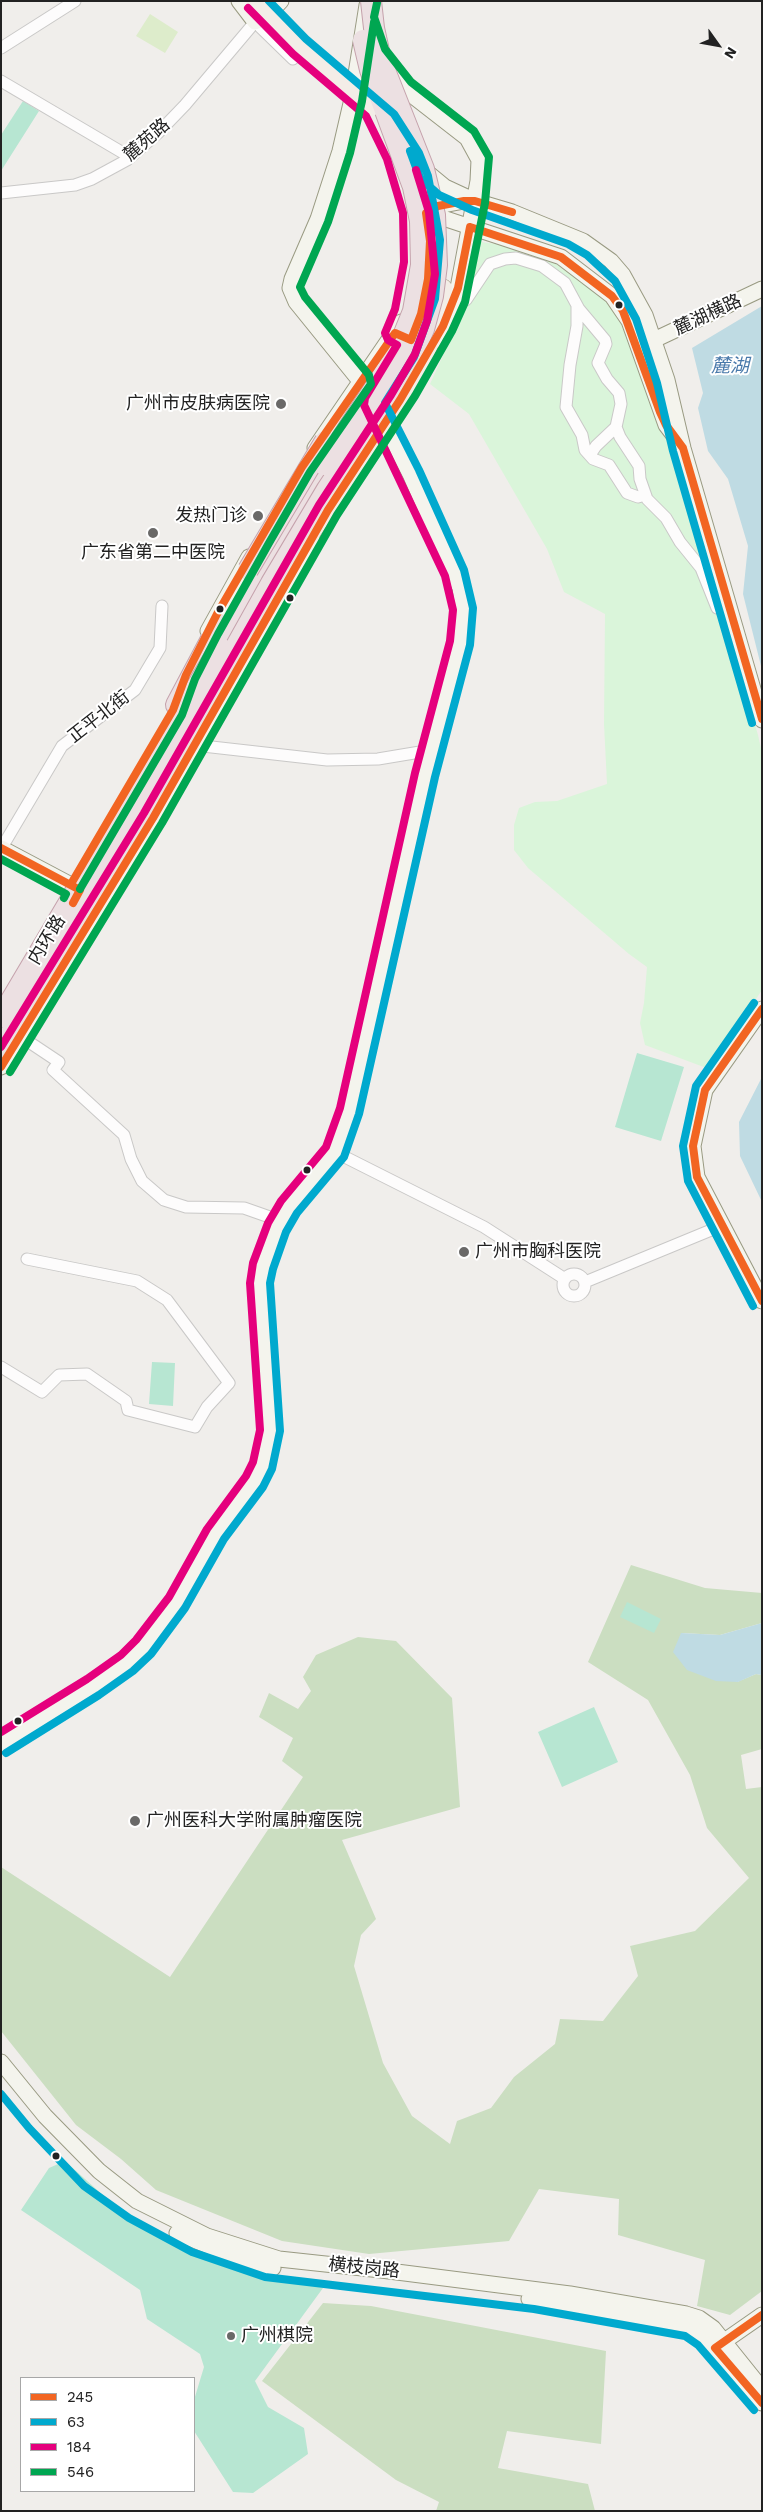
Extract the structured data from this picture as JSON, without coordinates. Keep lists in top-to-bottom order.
{
  "streets": {
    "highway": ["内环路"],
    "main road": ["麓湖横路", "横枝岗路"],
    "street": ["麓苑路", "正平北街"]
  },
  "water": ["麓湖"],
  "places": [
    "广州市皮肤病医院",
    "发热门诊",
    "广东省第二中医院",
    "广州市胸科医院",
    "广州医科大学附属肿瘤医院",
    "广州棋院"
  ],
  "lines": [
    "transit line 63",
    "transit line 546",
    "transit line 184",
    "transit line 245"
  ],
  "legend": [
    "245",
    "63",
    "184",
    "546"
  ],
  "north": "bottom right"
}
